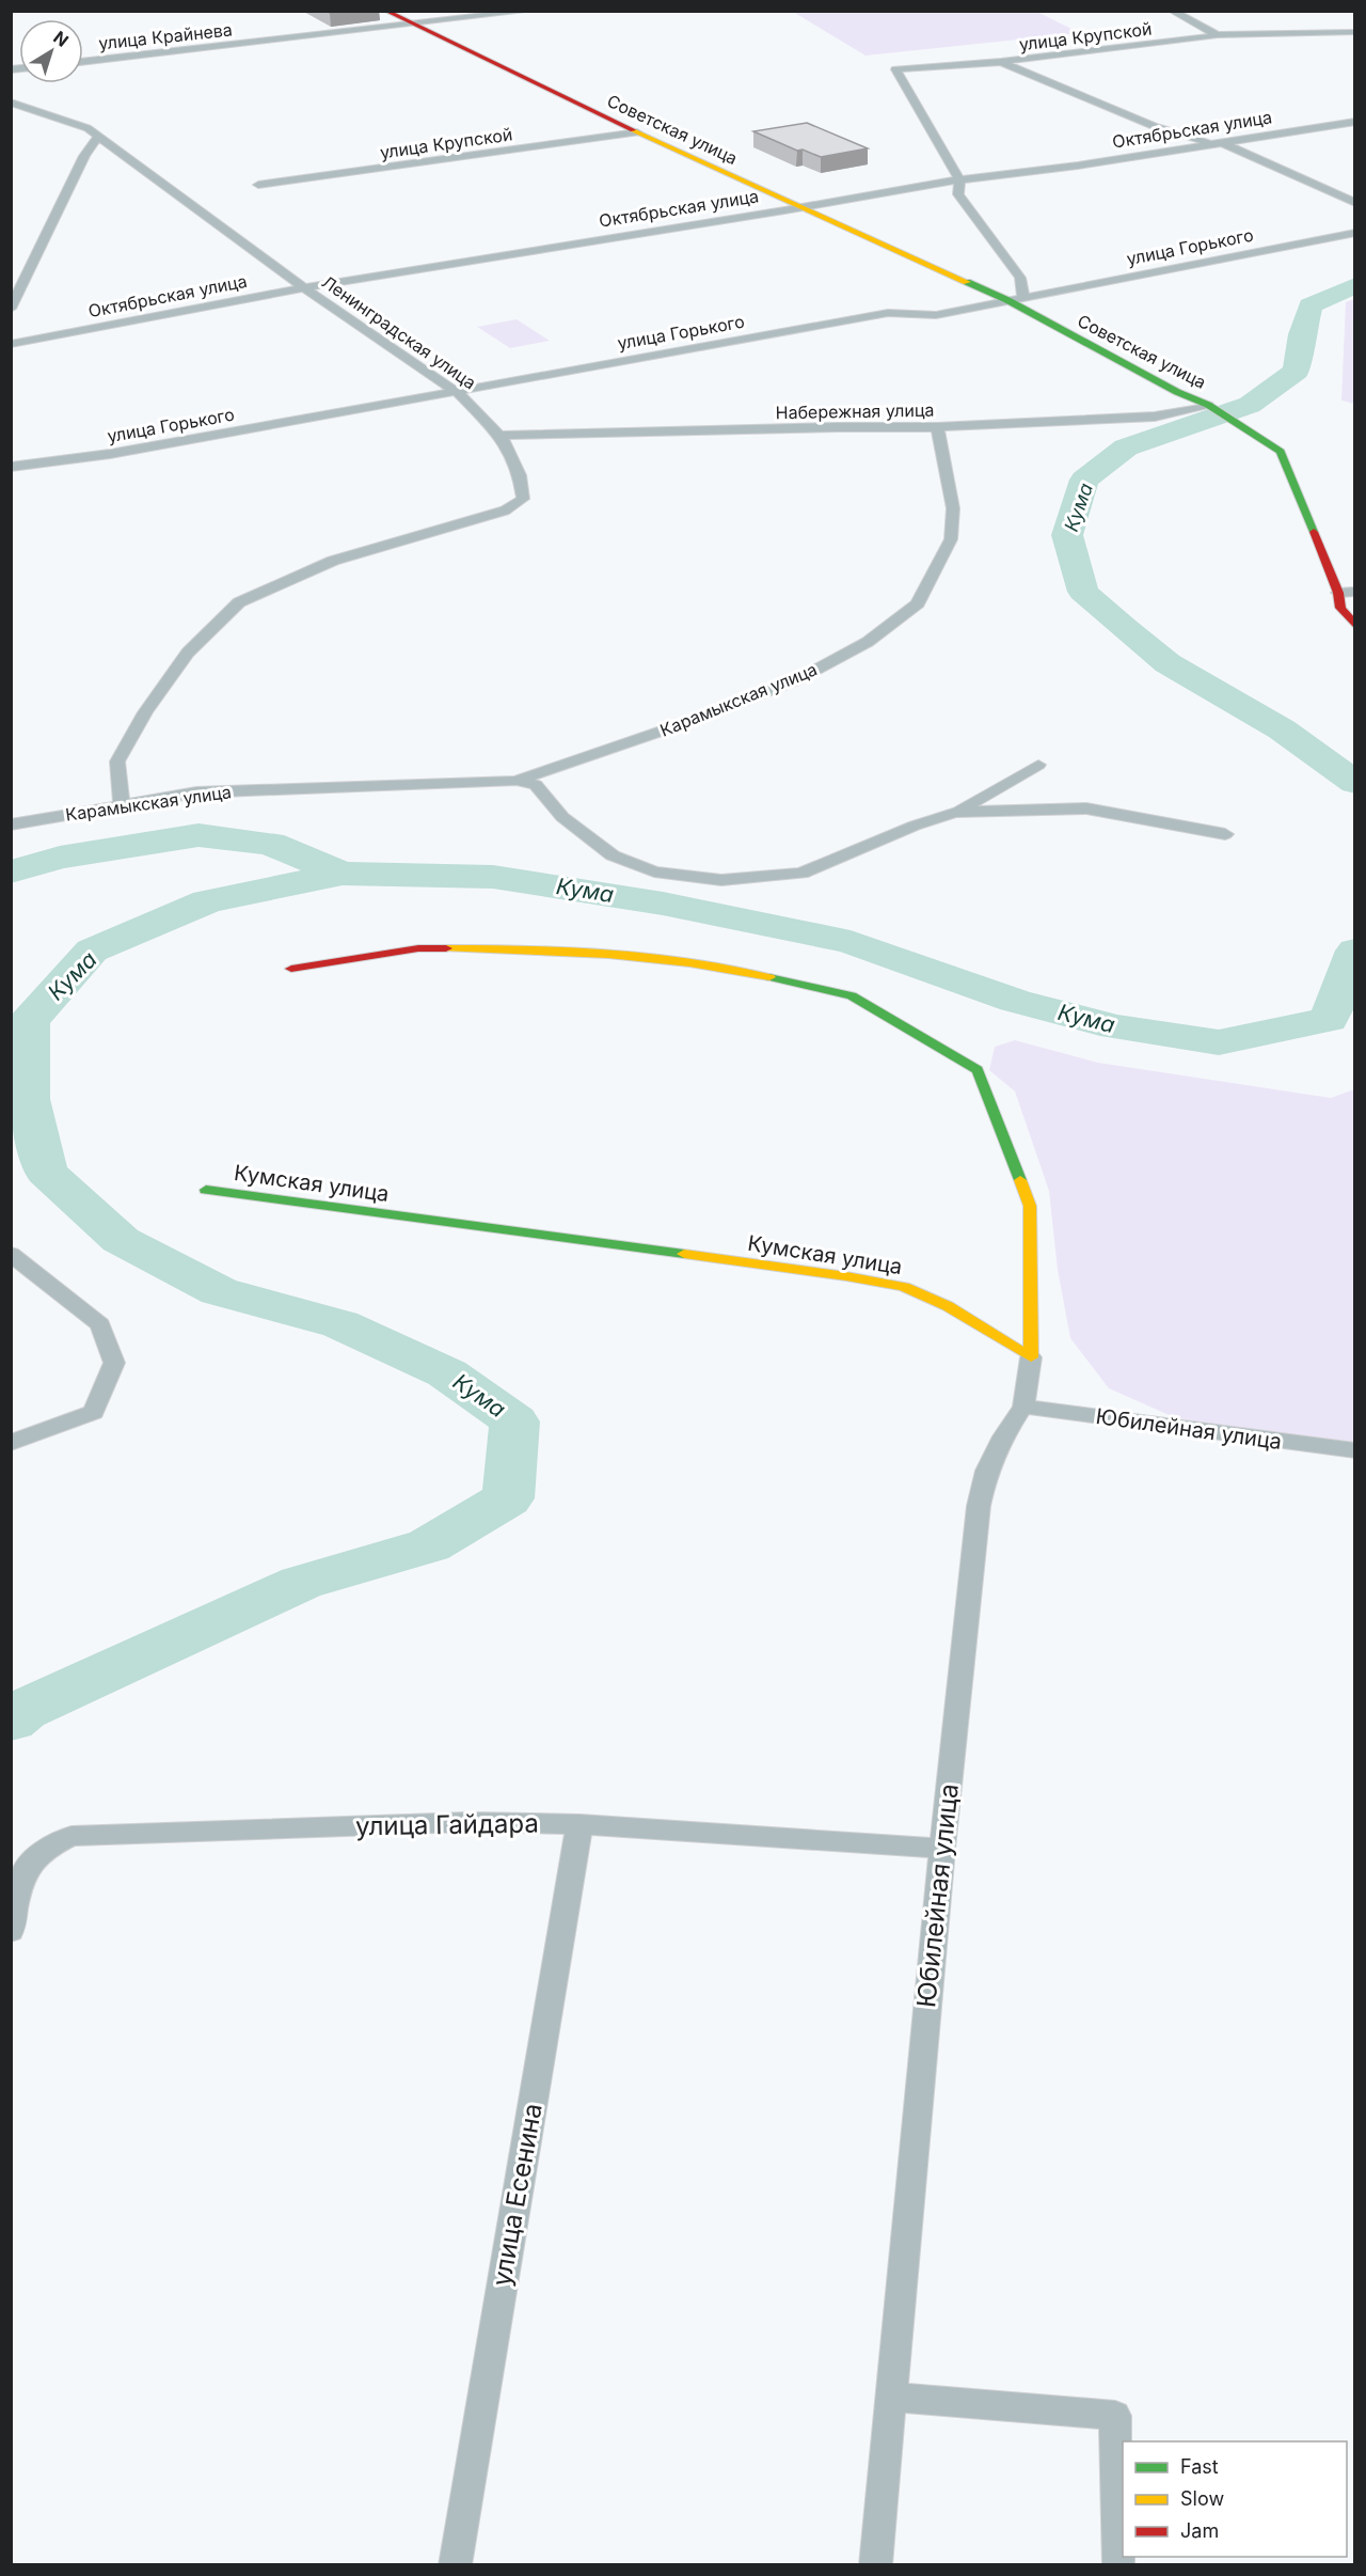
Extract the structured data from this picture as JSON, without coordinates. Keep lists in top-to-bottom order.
{
  "streets": {
    "street": [
      "улица Крайнева",
      "улица Крупской",
      "Советская улица",
      "Октябрьская улица",
      "улица Горького",
      "Ленинградская улица",
      "Набережная улица",
      "Карамыкская улица",
      "Кумская улица",
      "Юбилейная улица",
      "улица Гайдара",
      "улица Есенина"
    ]
  },
  "crossings": [
    ["улица Крайнева", "Советская улица"],
    ["улица Крупской", "Советская улица"],
    ["улица Крупской", "Октябрьская улица"],
    ["Советская улица", "Октябрьская улица"],
    ["Советская улица", "улица Горького"],
    ["Советская улица", "Набережная улица"],
    ["Октябрьская улица", "Ленинградская улица"],
    ["улица Горького", "Ленинградская улица"],
    ["Ленинградская улица", "Набережная улица"],
    ["Ленинградская улица", "Карамыкская улица"],
    ["Набережная улица", "Карамыкская улица"],
    ["Кумская улица", "Юбилейная улица"],
    ["Юбилейная улица", "улица Гайдара"],
    ["улица Гайдара", "улица Есенина"]
  ],
  "water": ["Кума"],
  "legend": ["Fast", "Slow", "Jam"],
  "north": "top right"
}
